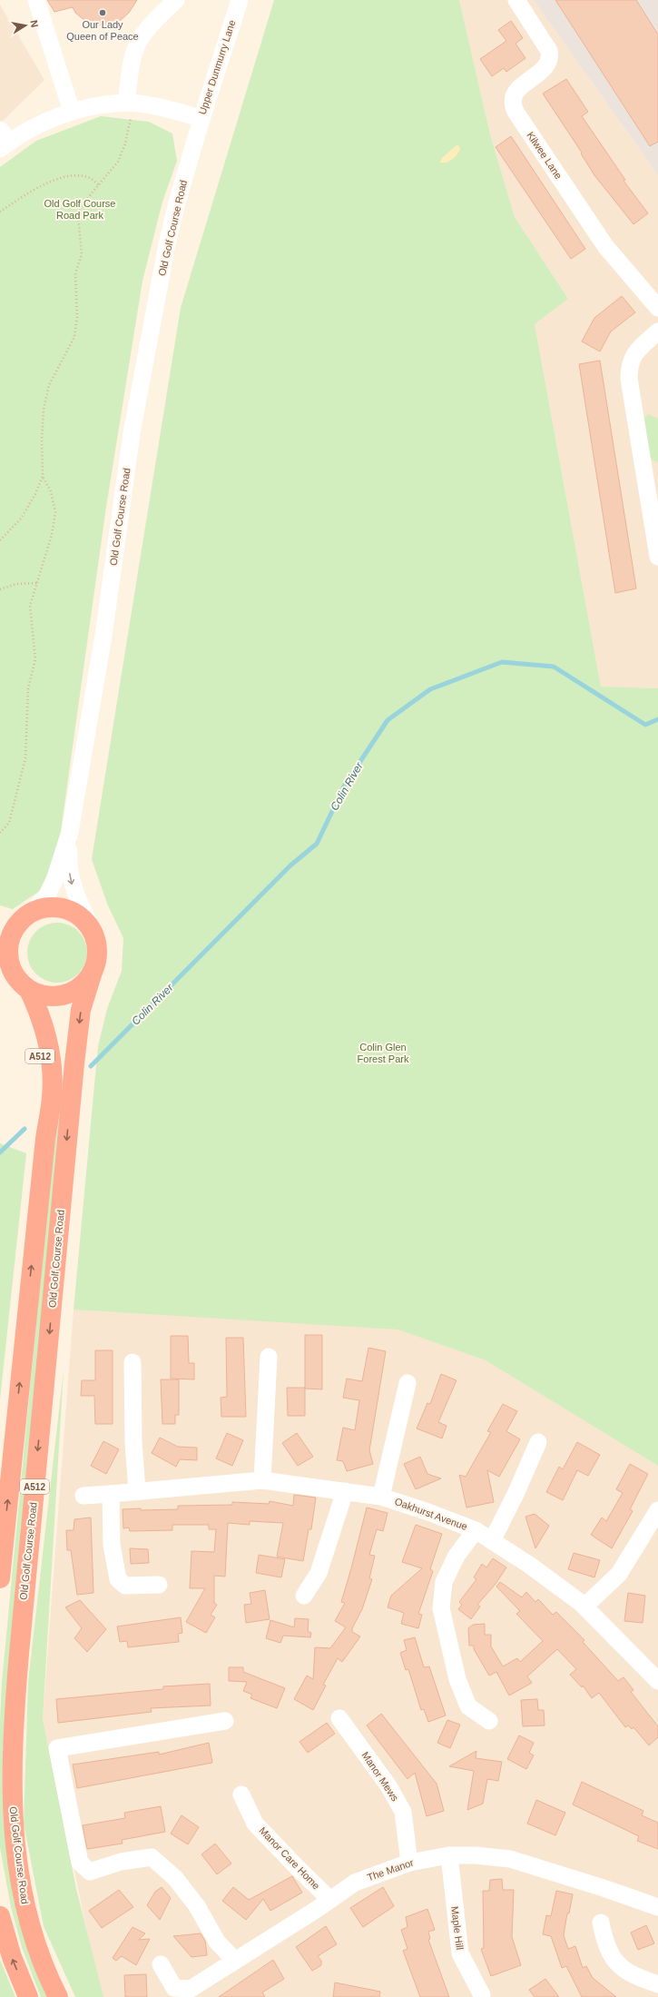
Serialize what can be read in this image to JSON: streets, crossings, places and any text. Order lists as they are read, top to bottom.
{
  "streets": {
    "highway": ["Old Golf Course Road", "A512"],
    "street": [
      "Upper Dunmurry Lane",
      "Kilwee Lane",
      "Oakhurst Avenue",
      "Manor Mews",
      "Manor Care Home",
      "The Manor",
      "Maple Hill"
    ]
  },
  "crossings": [
    ["Upper Dunmurry Lane", "Old Golf Course Road"],
    ["Old Golf Course Road", "A512"],
    ["Manor Mews", "The Manor"],
    ["Manor Care Home", "The Manor"],
    ["The Manor", "Maple Hill"]
  ],
  "one_way": ["Old Golf Course Road"],
  "water": ["Colin River"],
  "parks": ["Old Golf Course Road Park", "Colin Glen Forest Park"],
  "places": ["Our Lady Queen of Peace"],
  "north": "right"
}
